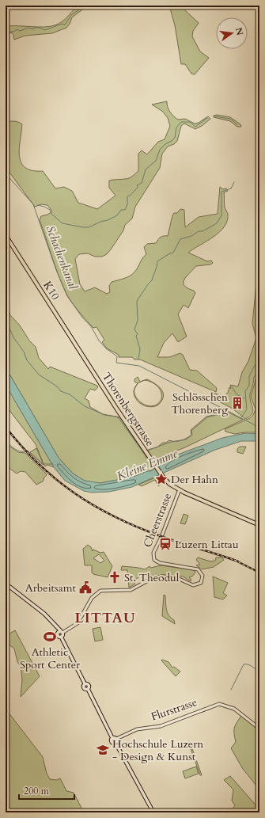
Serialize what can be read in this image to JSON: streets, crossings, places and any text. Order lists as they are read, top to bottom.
{
  "streets": {
    "main road": ["K10", "Thorenbergstrasse"],
    "street": ["Cheerstrasse", "Flurstrasse"]
  },
  "crossings": [
    ["K10", "Thorenbergstrasse"],
    ["Thorenbergstrasse", "Cheerstrasse"]
  ],
  "districts": ["LITTAU"],
  "water": ["Schachenkanal", "Kleine Emme"],
  "places": {
    "building": ["Schlösschen Thorenberg"],
    "place": ["Der Hahn"],
    "station": ["Luzern Littau"],
    "church": ["St. Theodul"],
    "public building": ["Arbeitsamt"],
    "sports": ["Athletic Sport Center"],
    "school or university": ["Hochschule Luzern - Design & Kunst"]
  },
  "scale_bar": "200 m",
  "north": "right"
}
